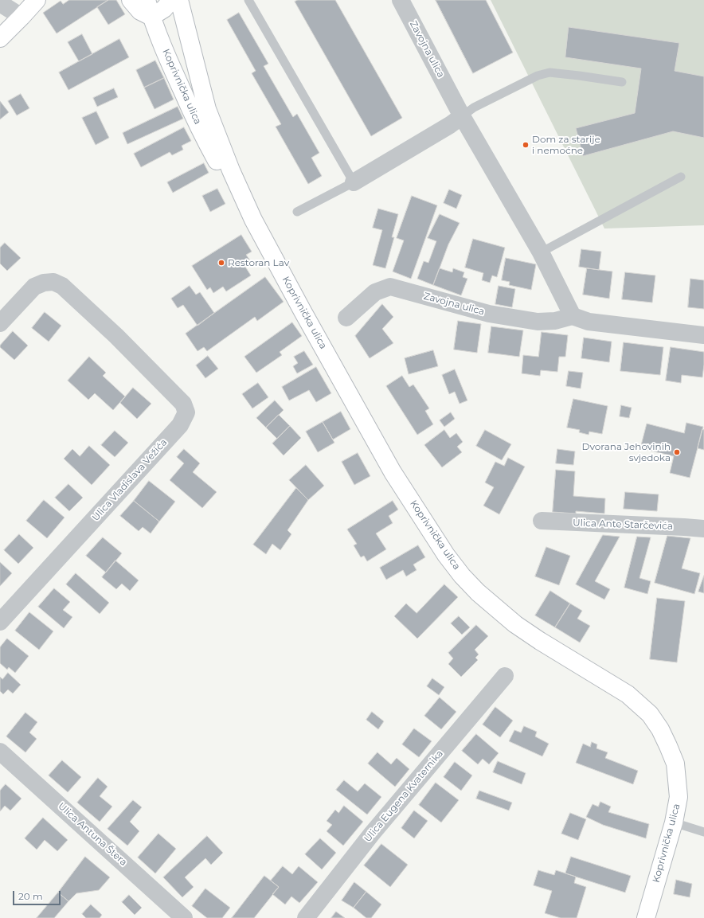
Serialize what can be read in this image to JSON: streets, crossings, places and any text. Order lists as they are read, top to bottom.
{
  "streets": {
    "main road": ["Koprivnička ulica"],
    "street": [
      "Zavojna ulica",
      "Ulica Vladislava Vežića",
      "Ulica Ante Starčevića",
      "Ulica Eugena Kvaternika",
      "Ulica Antuna Štera"
    ]
  },
  "places": ["Dom za starije i nemoćne", "Restoran Lav", "Dvorana Jehovinih svjedoka"],
  "scale_bar": "20 m"
}
